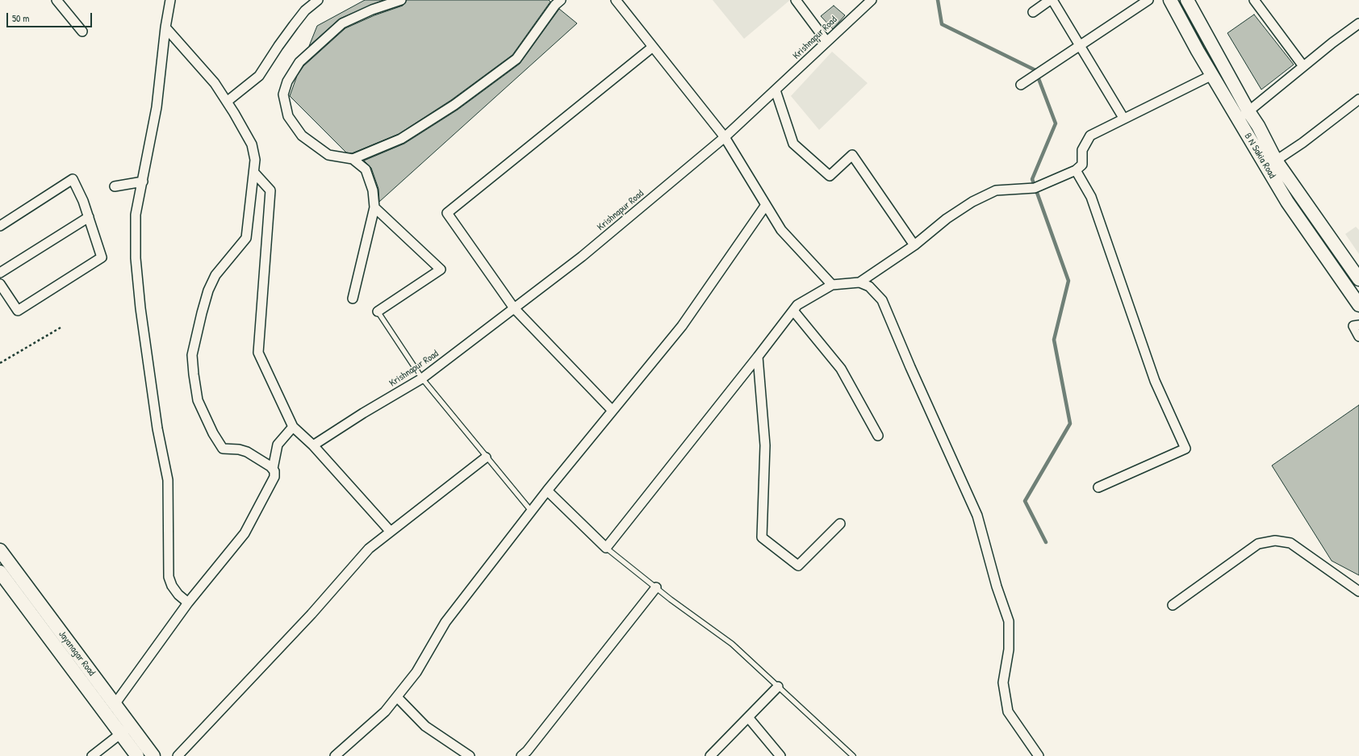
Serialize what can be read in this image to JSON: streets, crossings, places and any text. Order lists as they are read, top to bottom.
{
  "streets": {
    "main road": ["B N Sakia Road", "Jayanagar Road"],
    "street": ["Krishnapur Road"]
  },
  "scale_bar": "50 m"
}
